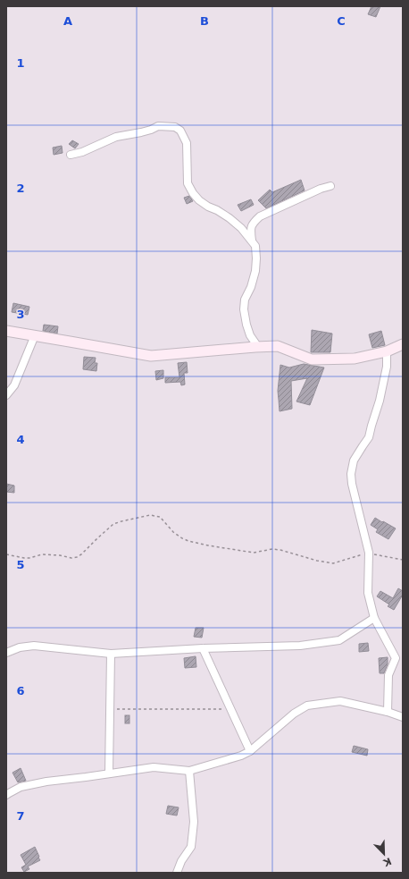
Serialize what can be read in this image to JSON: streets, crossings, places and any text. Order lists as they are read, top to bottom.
{
  "north": "bottom right",
  "grid": {
    "columns": ["A", "B", "C"],
    "rows": [
      "1",
      "2",
      "3",
      "4",
      "5",
      "6",
      "7"
    ]
  }
}
